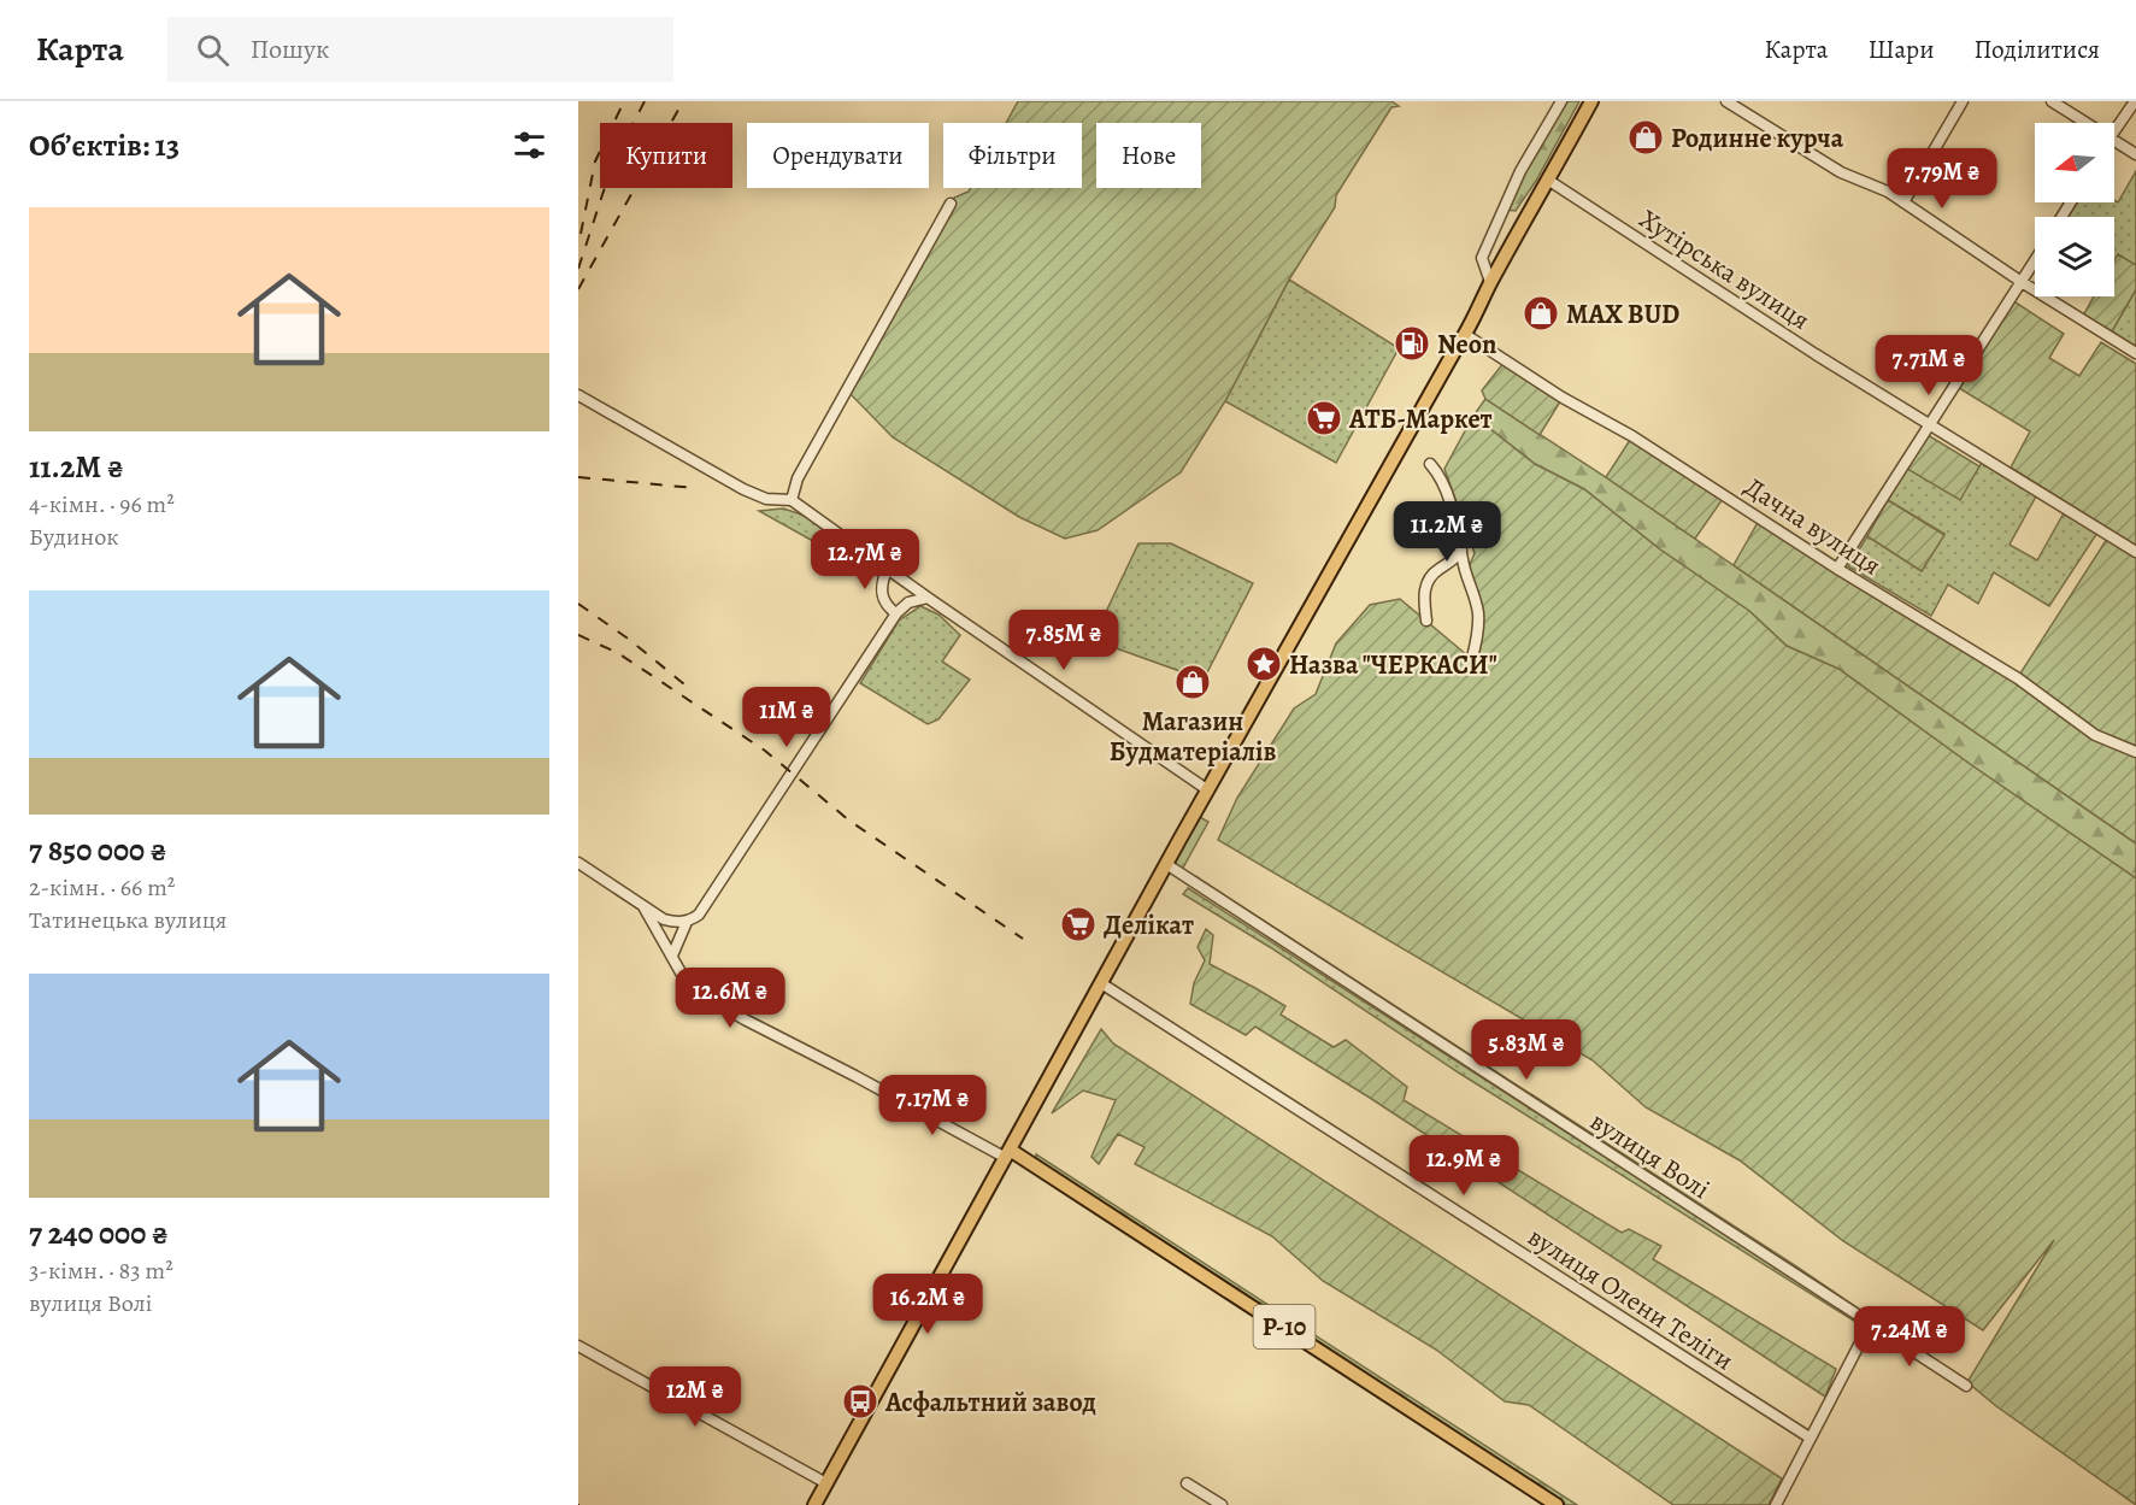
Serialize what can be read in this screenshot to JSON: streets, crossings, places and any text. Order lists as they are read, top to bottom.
{
  "streets": {
    "main road": ["Р-10"],
    "street": [
      "Хутірська вулиця",
      "Дачна вулиця",
      "вулиця Волі",
      "вулиця Олени Теліги"
    ]
  },
  "places": {
    "shop": ["Родинне курча", "MAX BUD", "Магазин Будматеріалів"],
    "fuel station": ["Neon"],
    "supermarket": ["АТБ-Маркет", "Делікат"],
    "place": ["Назва \"ЧЕРКАСИ\""],
    "bus stop": ["Асфальтний завод"]
  },
  "north": "left",
  "page": {
    "header": "Карта",
    "search": "Пошук",
    "nav": ["Карта", "Шари", "Поділитися"],
    "heading": "Об’єктів: 13",
    "chip": [
      "Купити",
      "Орендувати",
      "Фільтри",
      "Нове"
    ],
    "price": [
      "7.79M ₴",
      "7.71M ₴",
      "11.2M ₴",
      "12.7M ₴",
      "7.85M ₴",
      "11M ₴",
      "12.6M ₴",
      "5.83M ₴",
      "7.17M ₴",
      "12.9M ₴",
      "16.2M ₴",
      "7.24M ₴",
      "12M ₴"
    ],
    "list": [
      {
        "name": "11.2M ₴",
        "note": "4-кімн. · 96 m² · Будинок"
      },
      {
        "name": "7 850 000 ₴",
        "note": "2-кімн. · 66 m² · Татинецька вулиця"
      },
      {
        "name": "7 240 000 ₴",
        "note": "3-кімн. · 83 m² · вулиця Волі"
      }
    ]
  }
}
